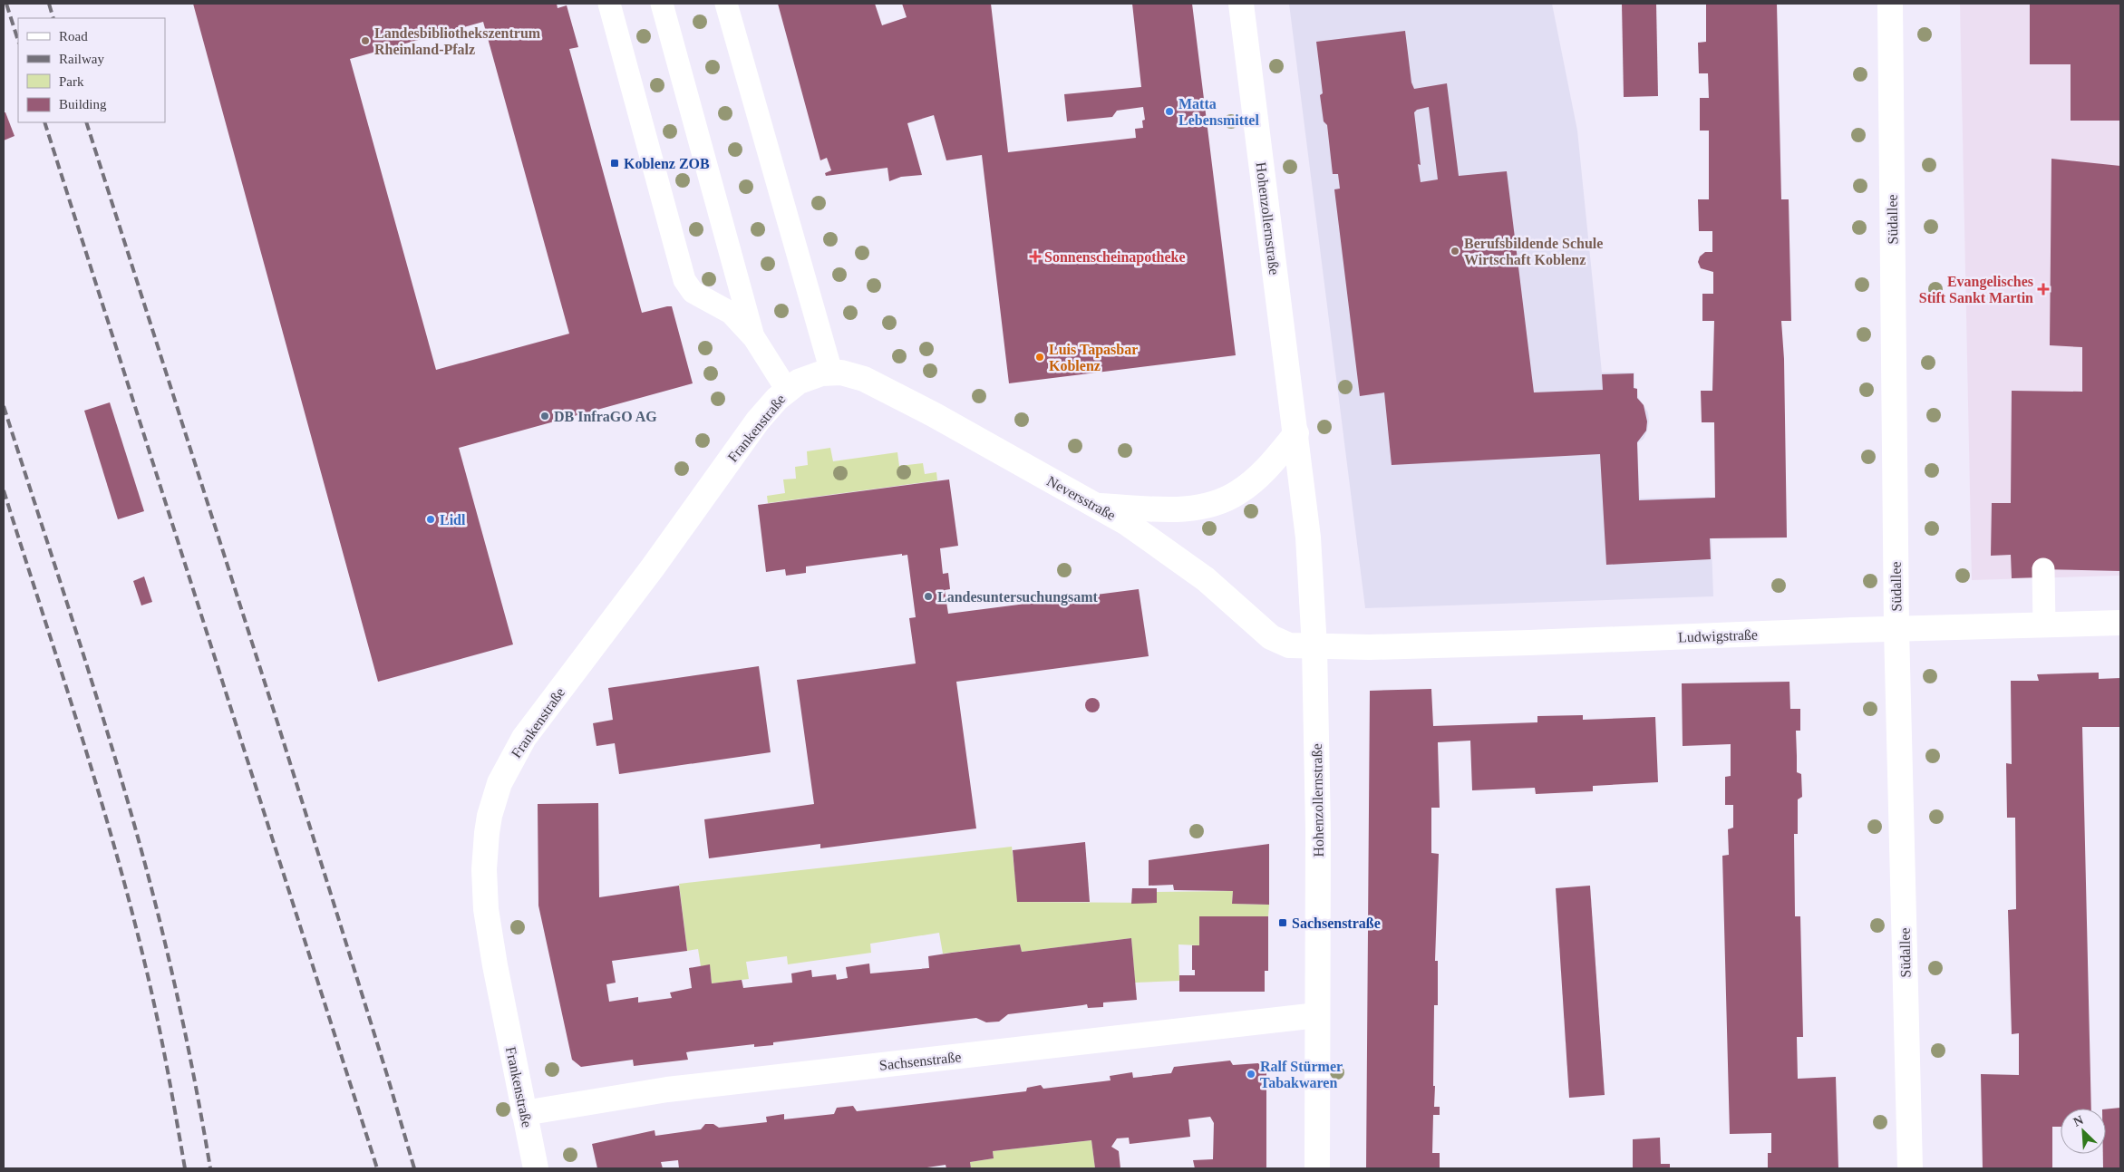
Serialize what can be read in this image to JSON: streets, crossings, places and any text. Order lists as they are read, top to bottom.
{
  "streets": {
    "street": [
      "Hohenzollernstraße",
      "Südallee",
      "Frankenstraße",
      "Neversstraße",
      "Ludwigstraße",
      "Sachsenstraße"
    ]
  },
  "crossings": [
    ["Hohenzollernstraße", "Neversstraße"],
    ["Hohenzollernstraße", "Ludwigstraße"],
    ["Hohenzollernstraße", "Sachsenstraße"],
    ["Südallee", "Ludwigstraße"],
    ["Frankenstraße", "Neversstraße"],
    ["Frankenstraße", "Sachsenstraße"],
    ["Neversstraße", "Ludwigstraße"]
  ],
  "places": {
    "other": [
      "Landesbibliothekszentrum Rheinland-Pfalz",
      "Matta Lebensmittel",
      "Berufsbildende Schule Wirtschaft Koblenz",
      "Luis Tapasbar Koblenz",
      "DB InfraGO AG",
      "Lidl",
      "Landesuntersuchungsamt",
      "Ralf Stürmer Tabakwaren"
    ],
    "transit": ["Koblenz ZOB", "Sachsenstraße"],
    "health": ["Sonnenscheinapotheke", "Evangelisches Stift Sankt Martin"]
  },
  "legend": [
    "Road",
    "Railway",
    "Park",
    "Building"
  ],
  "north": "top left"
}
